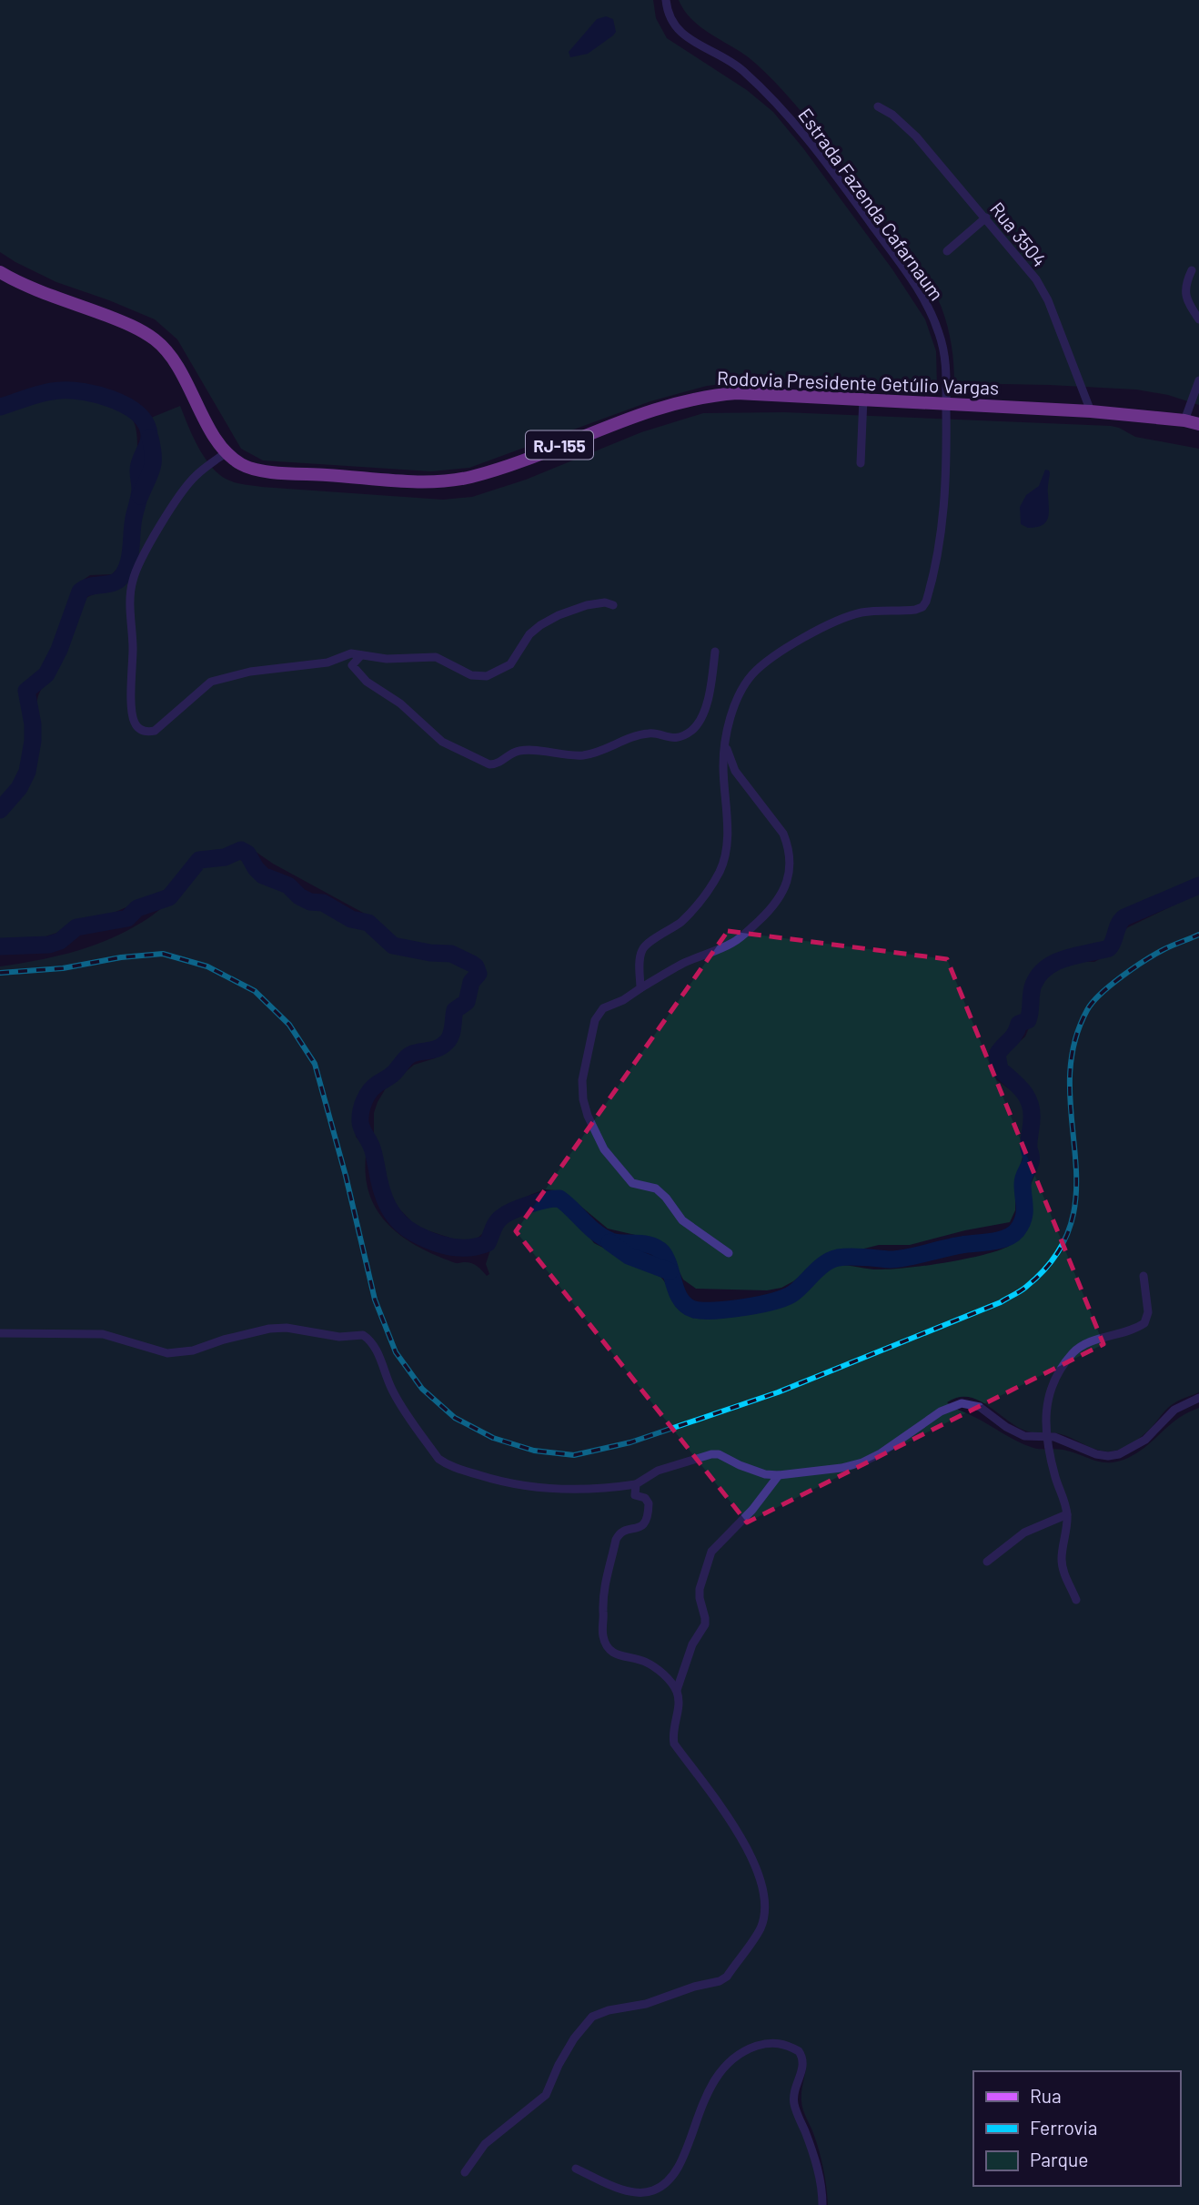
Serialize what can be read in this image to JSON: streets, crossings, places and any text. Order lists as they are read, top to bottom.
{
  "streets": {
    "main road": ["Rodovia Presidente Getúlio Vargas", "RJ-155"],
    "street": ["Estrada Fazenda Cafarnaum", "Rua 3504"]
  },
  "crossings": [
    ["Estrada Fazenda Cafarnaum", "Rodovia Presidente Getúlio Vargas"],
    ["Rua 3504", "Rodovia Presidente Getúlio Vargas"]
  ],
  "legend": ["Rua", "Ferrovia", "Parque"]
}
